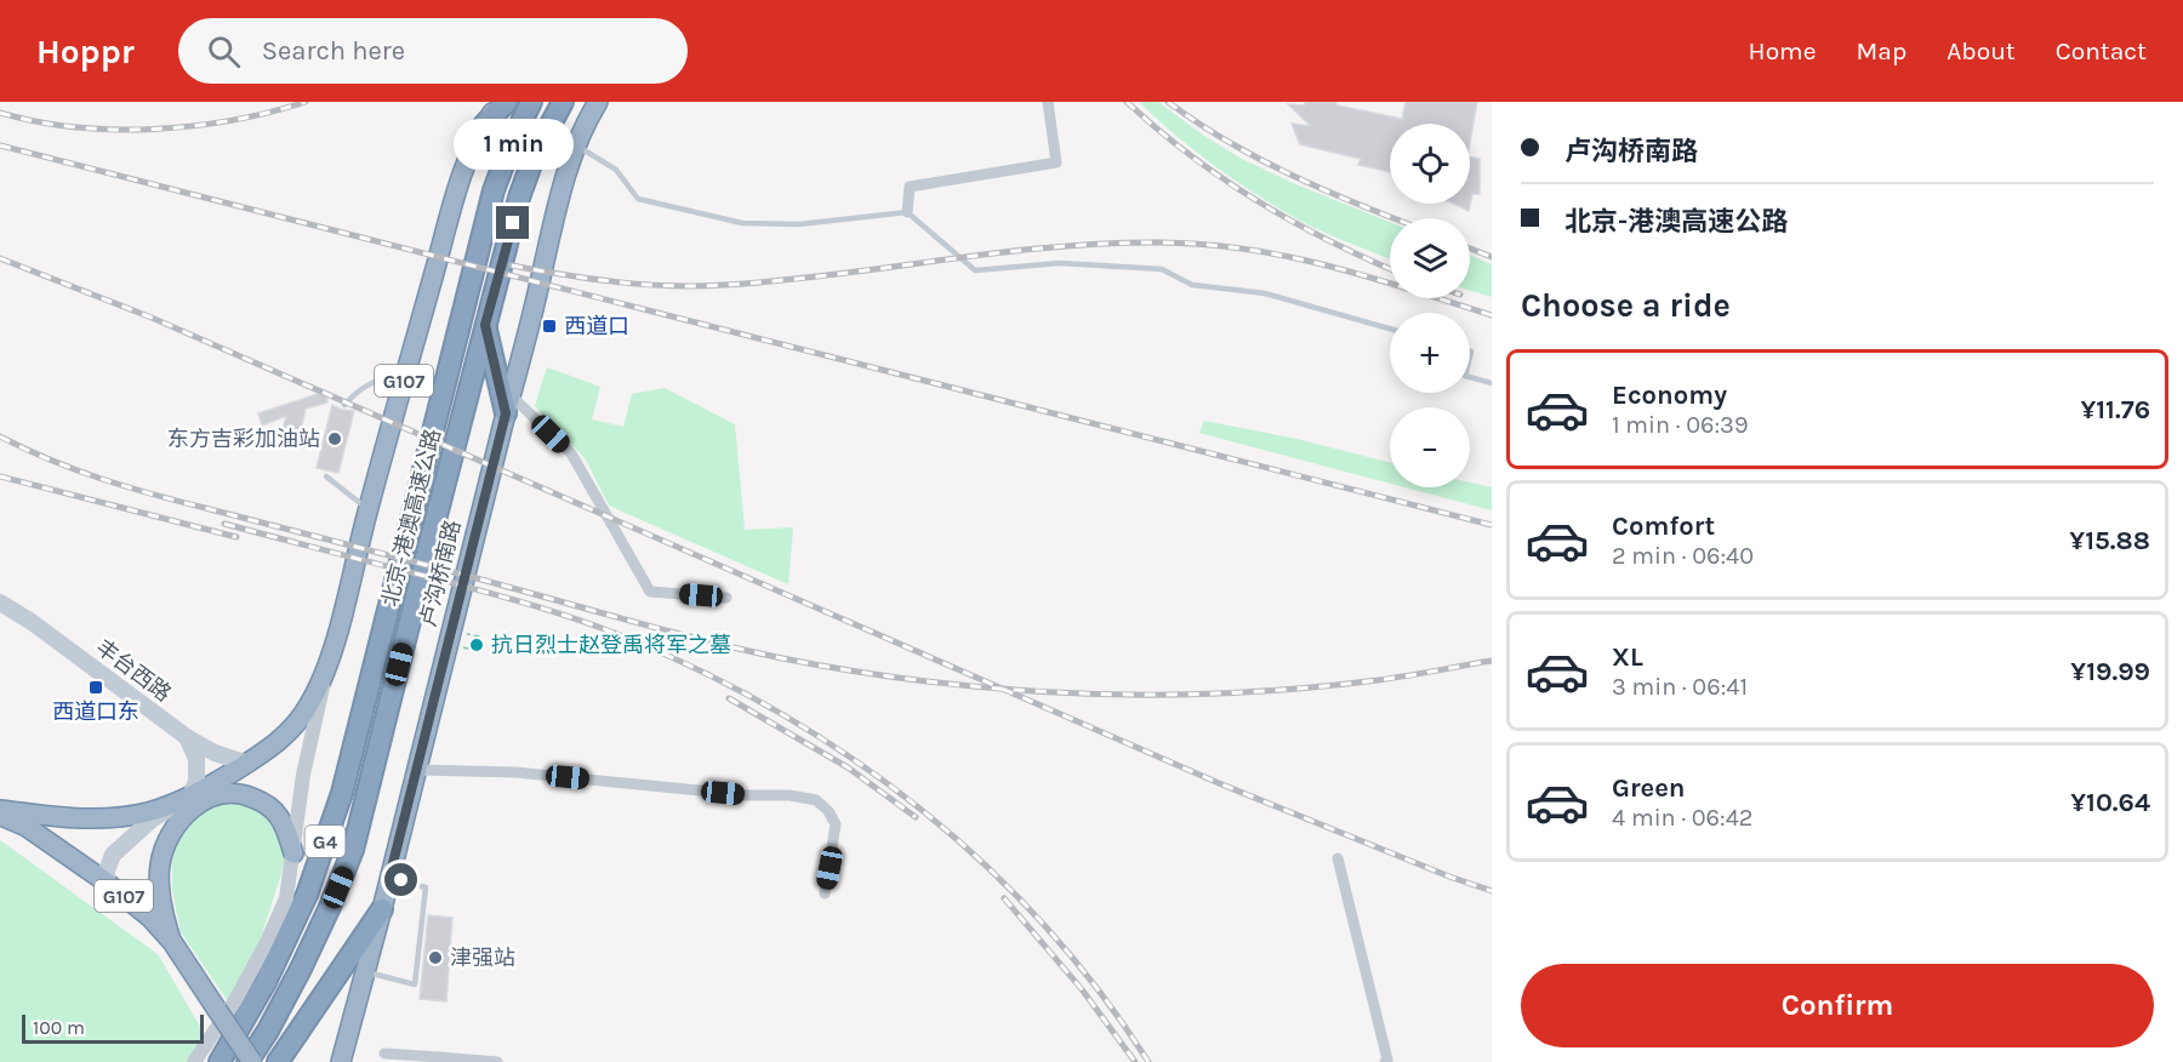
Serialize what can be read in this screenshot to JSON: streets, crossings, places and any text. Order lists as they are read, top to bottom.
{
  "streets": {
    "highway": [
      "G107",
      "北京-港澳高速公路",
      "卢沟桥南路",
      "G4"
    ],
    "main road": ["丰台西路"]
  },
  "crossings": [
    ["G107", "北京-港澳高速公路"],
    ["G107", "丰台西路"]
  ],
  "places": {
    "transit": ["西道口", "西道口东"],
    "other": ["东方吉彩加油站", "抗日烈士赵登禹将军之墓", "津强站"]
  },
  "scale_bar": "100 m",
  "page": {
    "header": "Hoppr",
    "search": "Search here",
    "nav": [
      "Home",
      "Map",
      "About",
      "Contact"
    ],
    "banner": ["卢沟桥南路", "北京-港澳高速公路"],
    "bubble": "1 min",
    "map_buttons": ["+", "−"],
    "heading": "Choose a ride",
    "list": [
      {
        "name": "Economy",
        "note": "1 min · 06:39",
        "value": "¥11.76"
      },
      {
        "name": "Comfort",
        "note": "2 min · 06:40",
        "value": "¥15.88"
      },
      {
        "name": "XL",
        "note": "3 min · 06:41",
        "value": "¥19.99"
      },
      {
        "name": "Green",
        "note": "4 min · 06:42",
        "value": "¥10.64"
      }
    ],
    "buttons": "Confirm",
    "scale": "100 m"
  }
}
